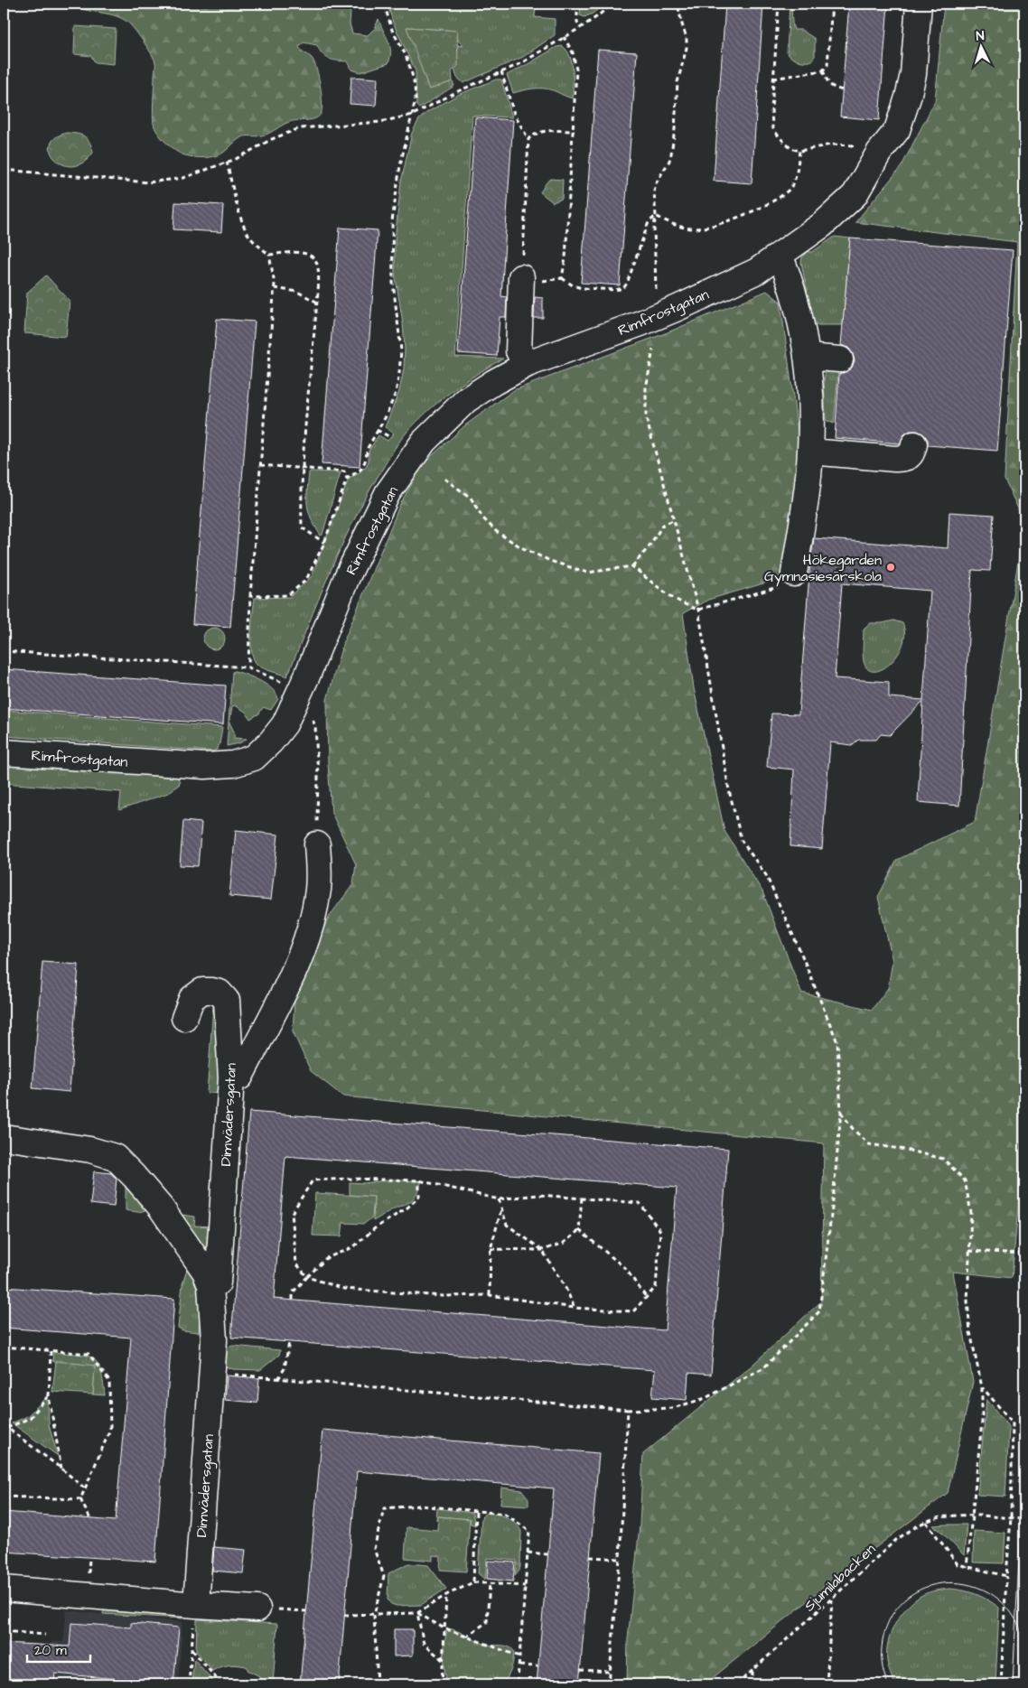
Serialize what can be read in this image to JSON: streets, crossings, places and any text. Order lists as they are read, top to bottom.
{
  "streets": {
    "street": ["Rimfrostgatan", "Dimvädersgatan"],
    "path": ["Sjumilabacken"]
  },
  "places": ["Hökegården Gymnasiesärskola"],
  "scale_bar": "20 m",
  "north": "top"
}
